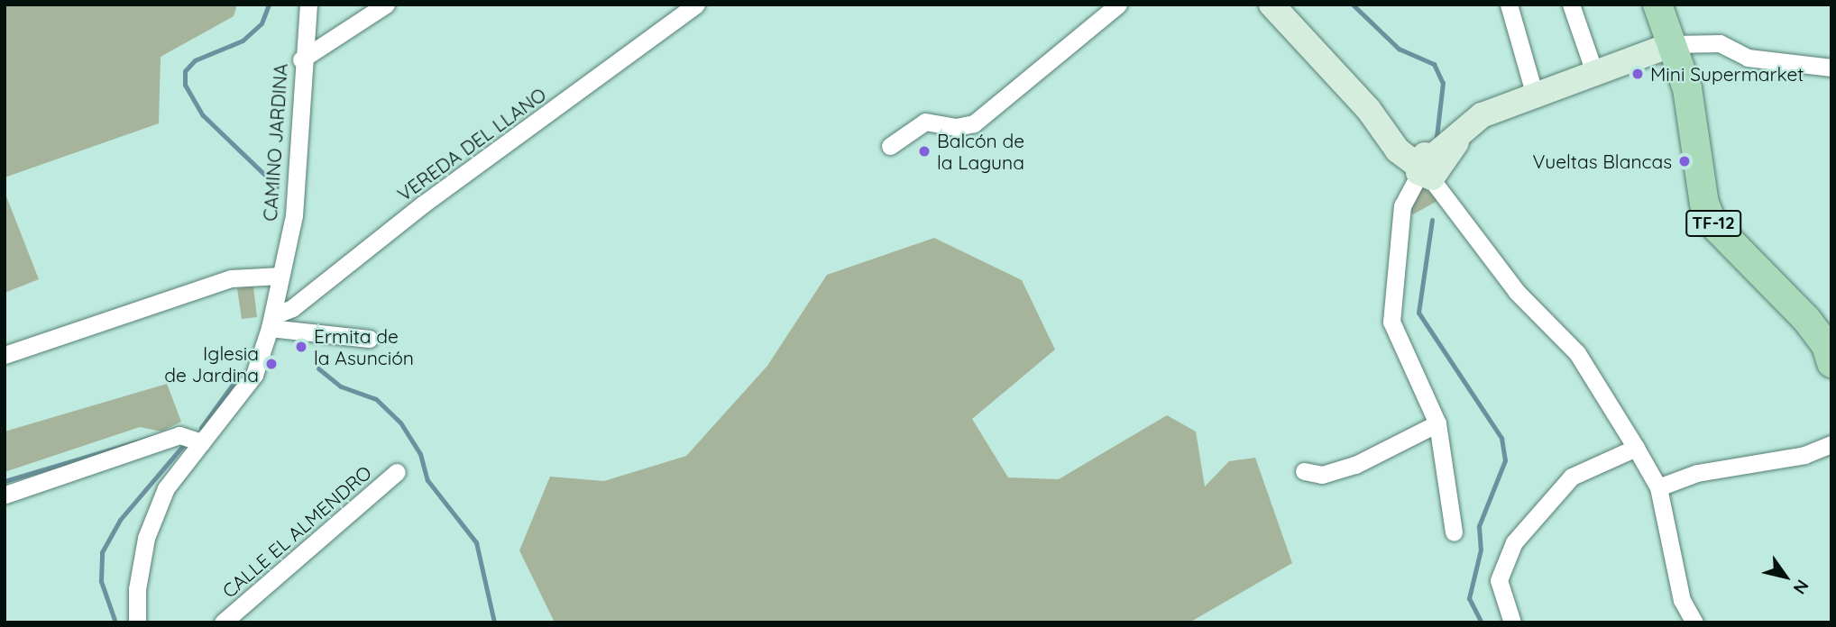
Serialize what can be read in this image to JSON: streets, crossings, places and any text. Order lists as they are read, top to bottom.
{
  "streets": {
    "main road": ["TF-12"],
    "street": ["CAMINO JARDINA", "VEREDA DEL LLANO", "CALLE EL ALMENDRO"]
  },
  "crossings": [
    ["CAMINO JARDINA", "VEREDA DEL LLANO"]
  ],
  "places": [
    "Mini Supermarket",
    "Balcón de la Laguna",
    "Vueltas Blancas",
    "Ermita de la Asunción",
    "Iglesia de Jardina"
  ],
  "north": "bottom right"
}
